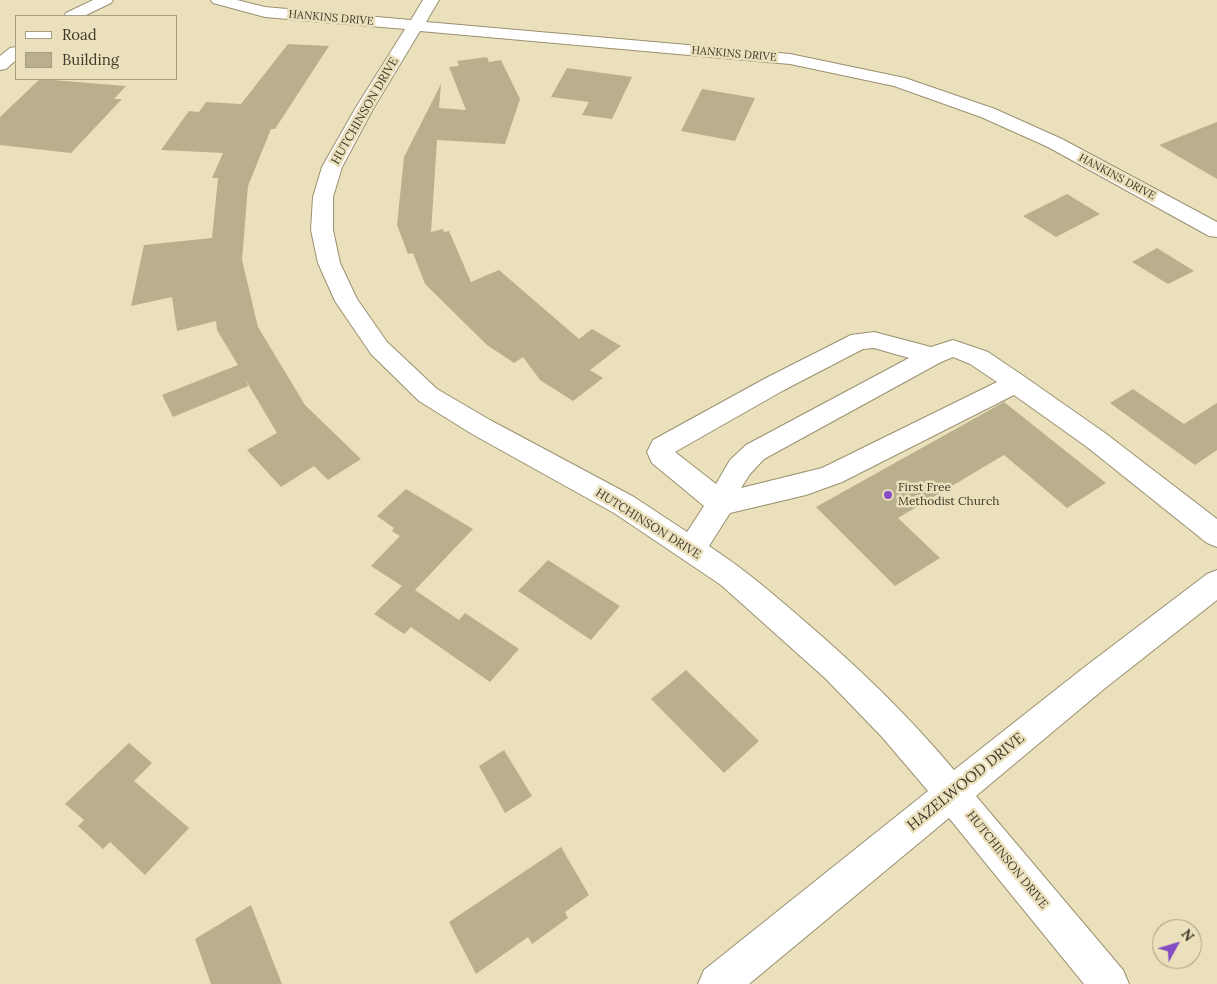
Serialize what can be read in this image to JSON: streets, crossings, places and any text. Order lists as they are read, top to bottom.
{
  "streets": {
    "street": ["HANKINS DRIVE", "HUTCHINSON DRIVE", "HAZELWOOD DRIVE"]
  },
  "crossings": [
    ["HANKINS DRIVE", "HUTCHINSON DRIVE"],
    ["HUTCHINSON DRIVE", "HAZELWOOD DRIVE"]
  ],
  "places": ["First Free Methodist Church"],
  "legend": ["Road", "Building"],
  "north": "top right"
}
